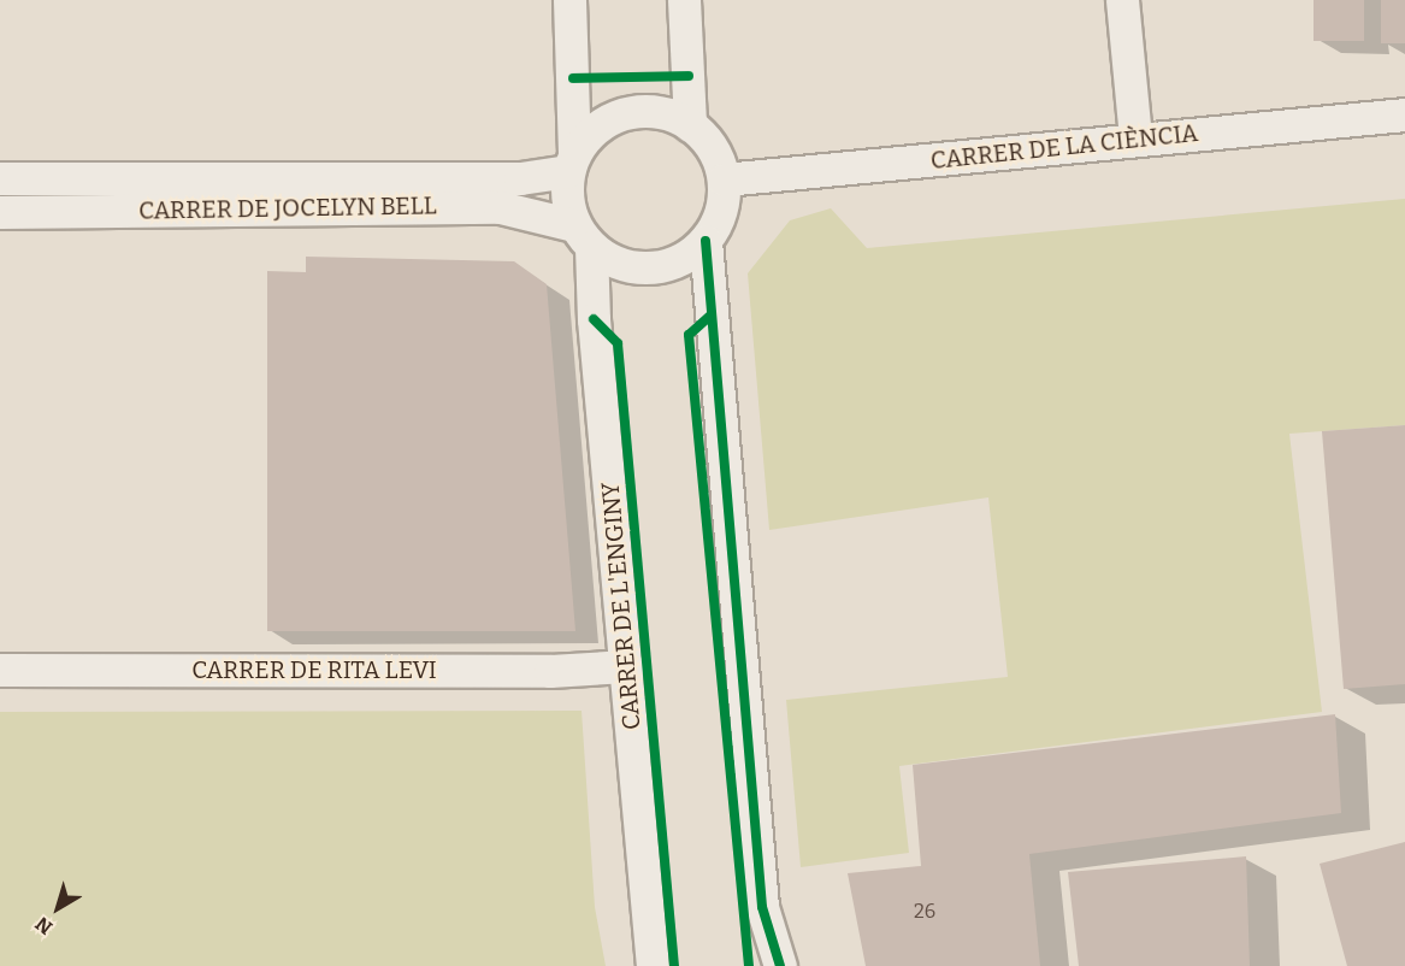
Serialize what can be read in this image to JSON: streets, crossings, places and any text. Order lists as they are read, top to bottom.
{
  "streets": {
    "street": [
      "CARRER DE LA CIÈNCIA",
      "CARRER DE JOCELYN BELL",
      "CARRER DE L'ENGINY",
      "CARRER DE RITA LEVI"
    ]
  },
  "crossings": [
    ["CARRER DE LA CIÈNCIA", "CARRER DE JOCELYN BELL"],
    ["CARRER DE LA CIÈNCIA", "CARRER DE L'ENGINY"],
    ["CARRER DE JOCELYN BELL", "CARRER DE L'ENGINY"],
    ["CARRER DE L'ENGINY", "CARRER DE RITA LEVI"]
  ],
  "house_numbers": ["26"],
  "north": "bottom left"
}
